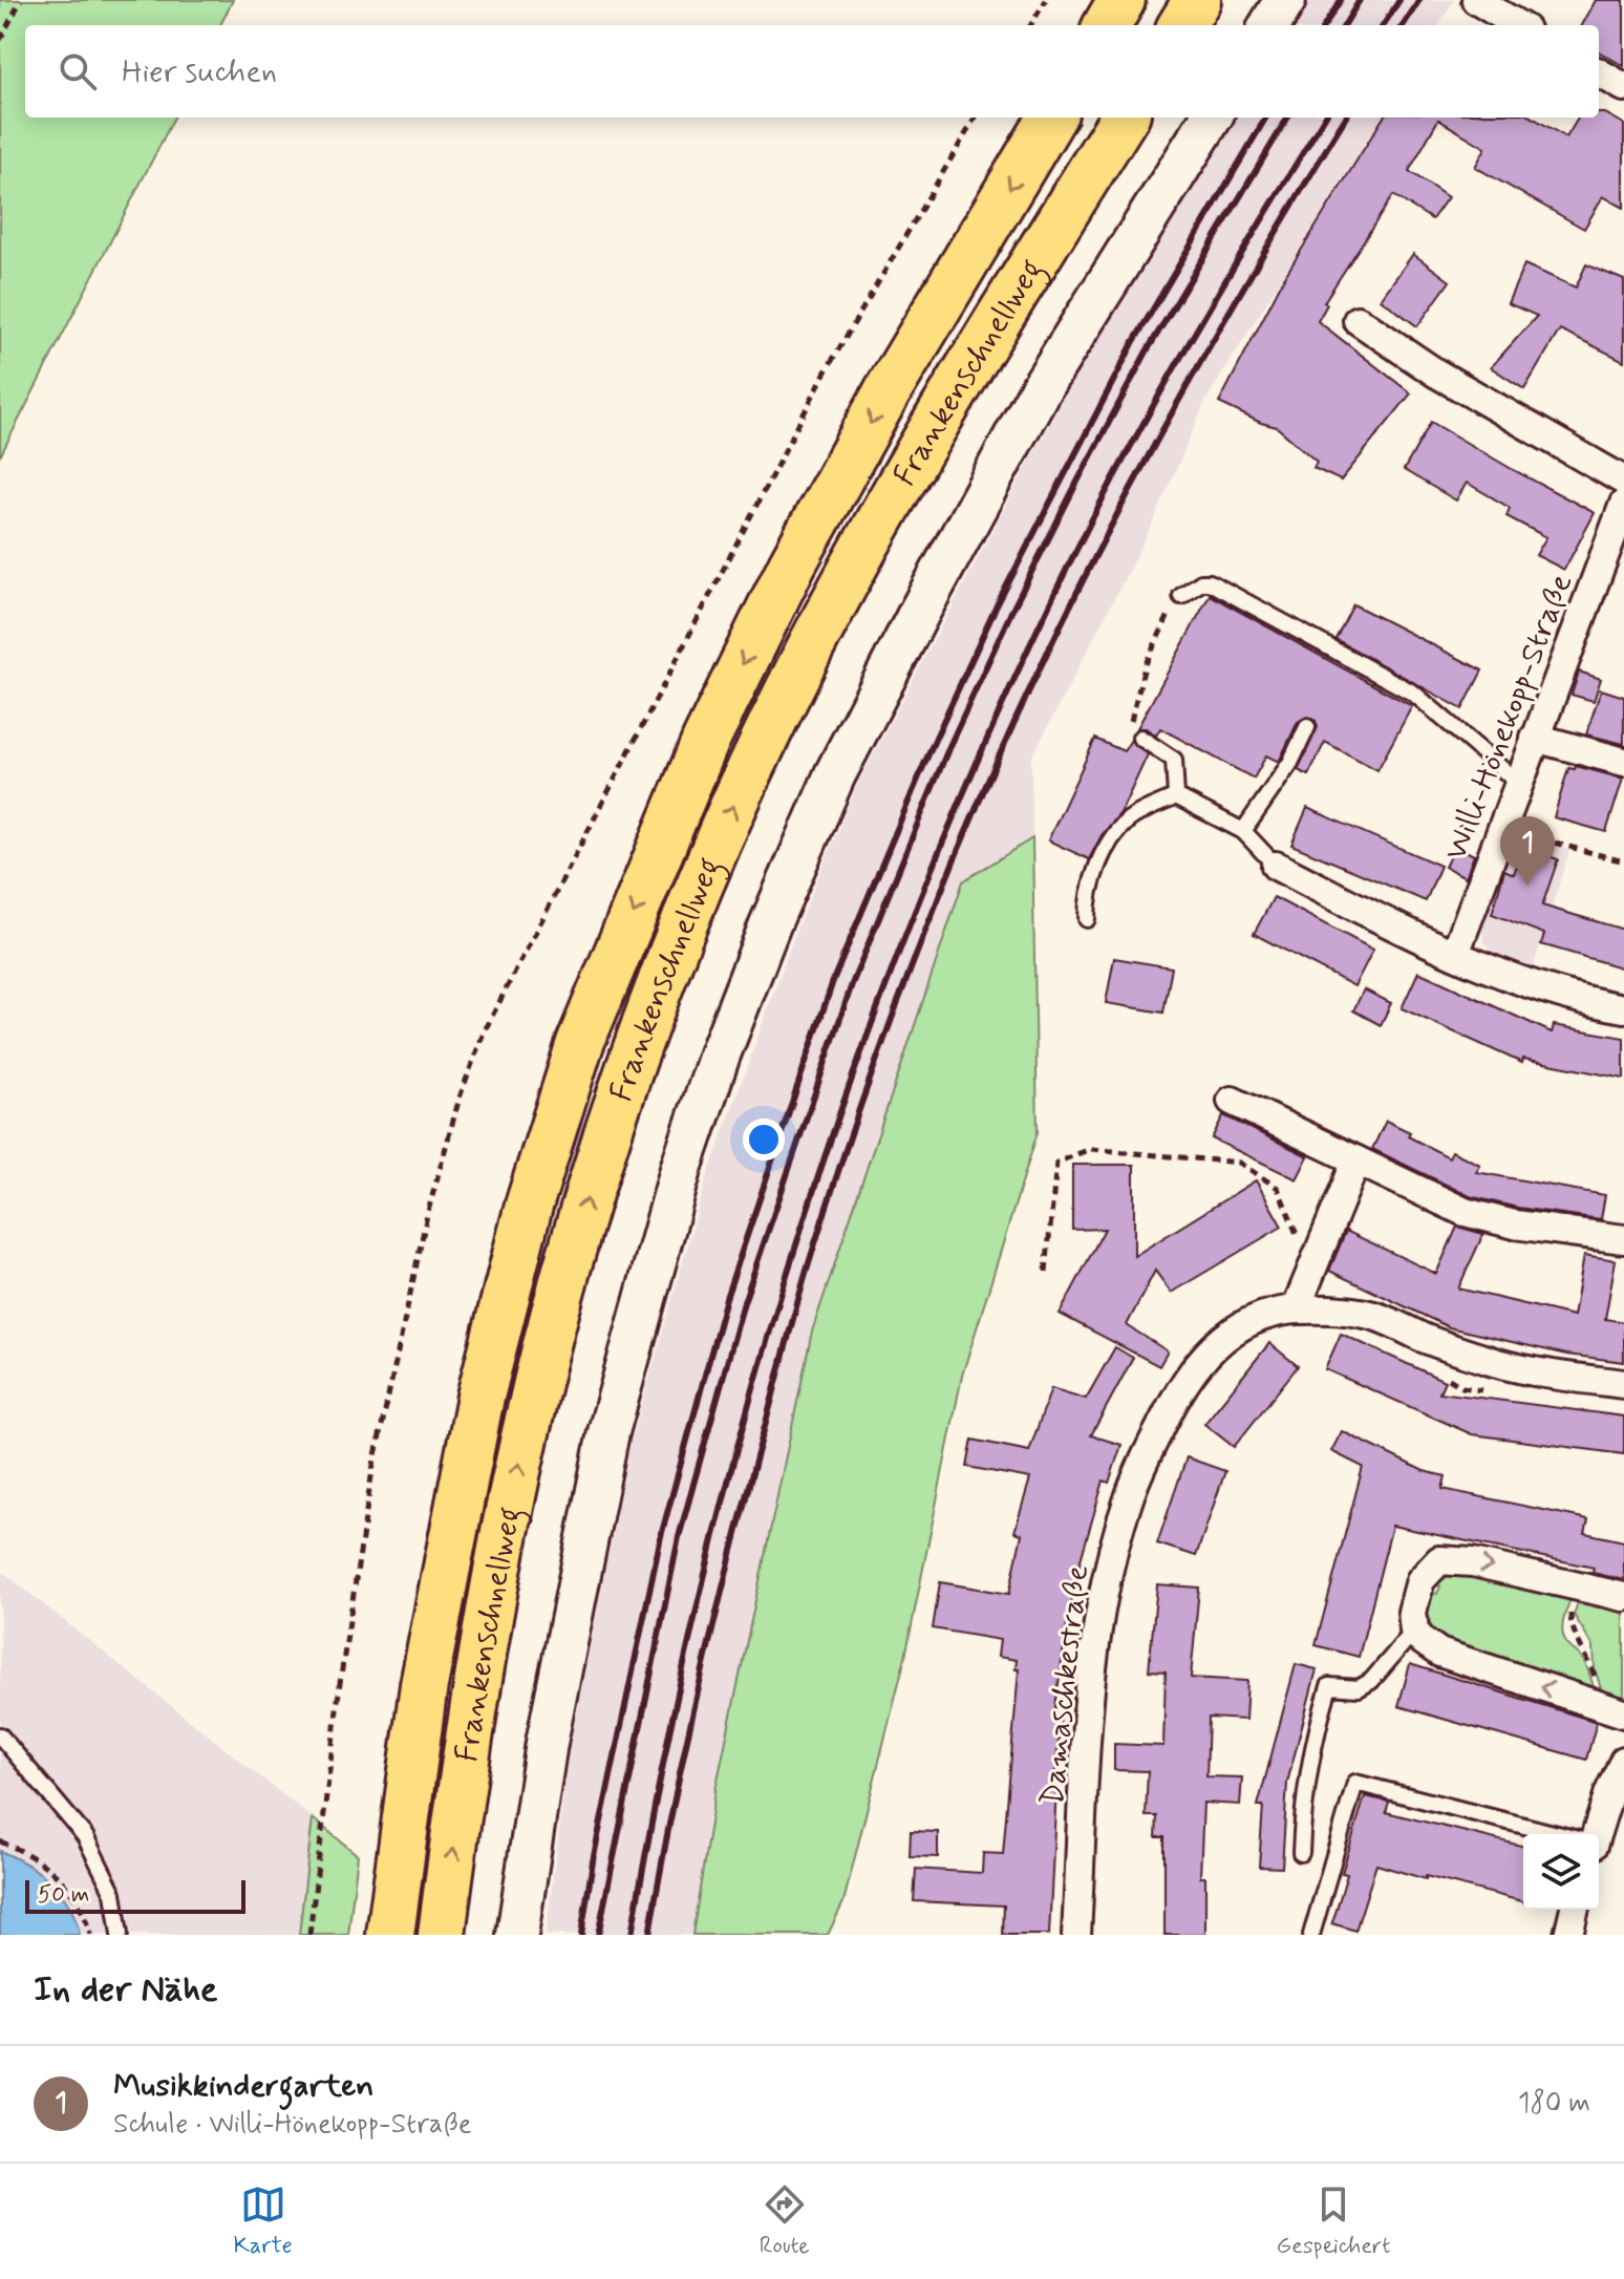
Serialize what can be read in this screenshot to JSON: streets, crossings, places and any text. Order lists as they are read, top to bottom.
{
  "streets": {
    "highway": ["Frankenschnellweg"],
    "street": ["Willi-Hönekopp-Straße", "Damaschkestraße"]
  },
  "scale_bar": "50 m",
  "page": {
    "search": "Hier suchen",
    "pins": "1",
    "scale": "50 m",
    "heading": "In der Nähe",
    "list": [
      {
        "mark": "1",
        "name": "Musikkindergarten",
        "note": "Schule · Willi-Hönekopp-Straße",
        "value": "180 m"
      }
    ],
    "nav": ["Karte", "Route", "Gespeichert"]
  }
}
